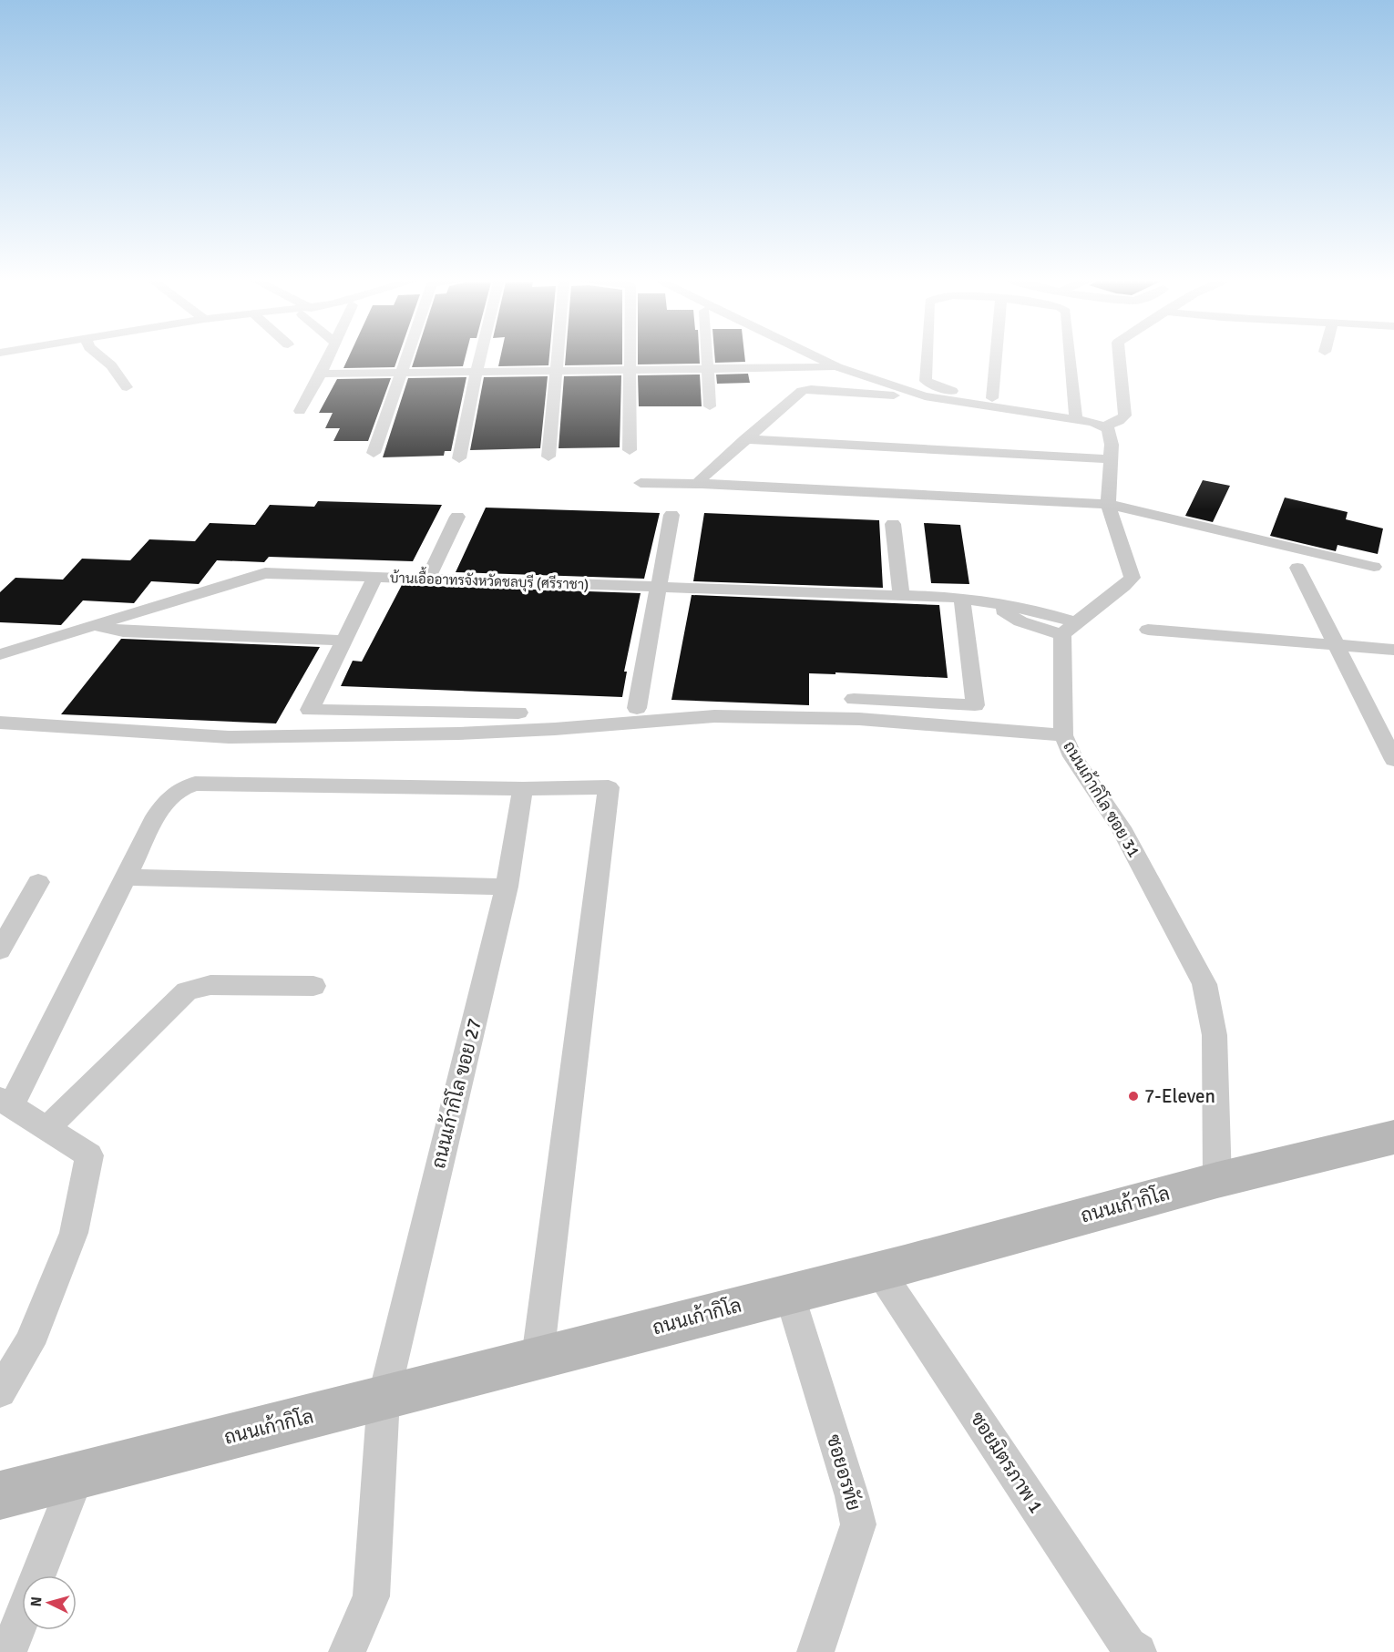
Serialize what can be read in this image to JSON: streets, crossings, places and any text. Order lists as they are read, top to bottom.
{
  "streets": {
    "main road": ["ถนนเก้ากิโล"],
    "street": [
      "บ้านเอื้ออาทรจังหวัดชลบุรี (ศรีราชา)",
      "ถนนเก้ากิโล ซอย 31",
      "ถนนเก้ากิโล ขอย 27",
      "ซอยมิตรภาพ 1",
      "ซอยอรทัย"
    ]
  },
  "crossings": [
    ["บ้านเอื้ออาทรจังหวัดชลบุรี (ศรีราชา)", "ถนนเก้ากิโล ซอย 31"],
    ["ถนนเก้ากิโล ซอย 31", "ถนนเก้ากิโล"],
    ["ถนนเก้ากิโล ขอย 27", "ถนนเก้ากิโล"],
    ["ถนนเก้ากิโล", "ซอยมิตรภาพ 1"],
    ["ถนนเก้ากิโล", "ซอยอรทัย"]
  ],
  "places": ["7-Eleven"],
  "north": "left"
}
